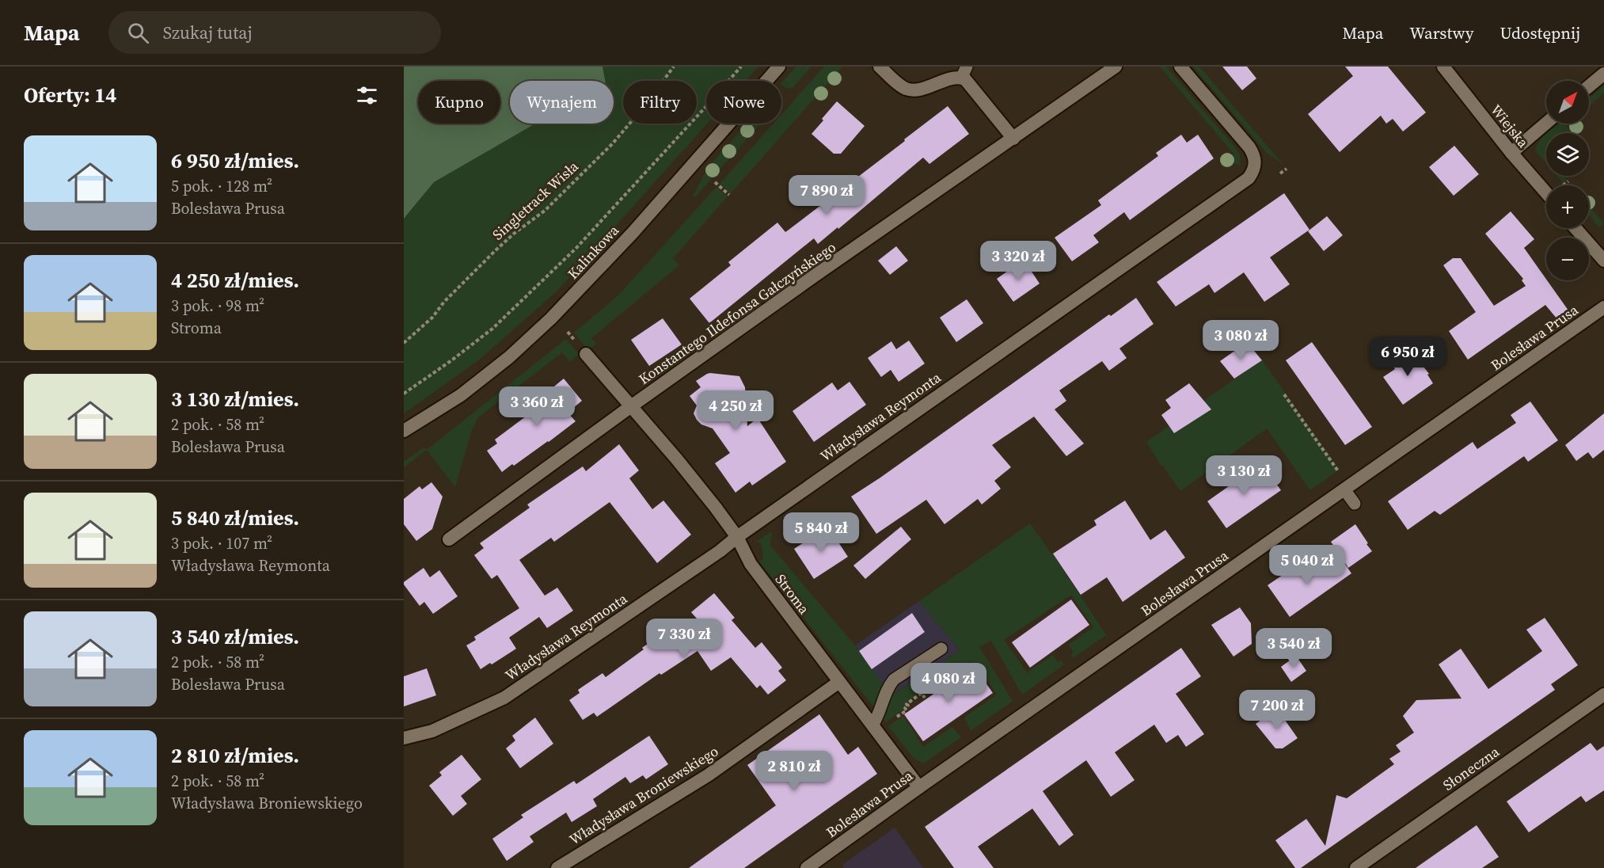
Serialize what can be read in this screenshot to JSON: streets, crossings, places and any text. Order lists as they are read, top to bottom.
{
  "streets": {
    "street": [
      "Wiejska",
      "Kalinkowa",
      "Konstantego Ildefonsa Gałczyńskiego",
      "Bolesława Prusa",
      "Władysława Reymonta",
      "Stroma",
      "Słoneczna",
      "Władysława Broniewskiego"
    ],
    "path": ["Singletrack Wisła"]
  },
  "crossings": [
    ["Konstantego Ildefonsa Gałczyńskiego", "Stroma"],
    ["Bolesława Prusa", "Stroma"],
    ["Władysława Reymonta", "Stroma"],
    ["Stroma", "Władysława Broniewskiego"]
  ],
  "north": "top right",
  "page": {
    "header": "Mapa",
    "search": "Szukaj tutaj",
    "nav": ["Mapa", "Warstwy", "Udostępnij"],
    "heading": "Oferty: 14",
    "map_buttons": ["+", "−"],
    "chip": [
      "Kupno",
      "Wynajem",
      "Filtry",
      "Nowe"
    ],
    "list": [
      {
        "name": "6 950 zł/mies.",
        "note": "5 pok. · 128 m² · Bolesława Prusa"
      },
      {
        "name": "4 250 zł/mies.",
        "note": "3 pok. · 98 m² · Stroma"
      },
      {
        "name": "3 130 zł/mies.",
        "note": "2 pok. · 58 m² · Bolesława Prusa"
      },
      {
        "name": "5 840 zł/mies.",
        "note": "3 pok. · 107 m² · Władysława Reymonta"
      },
      {
        "name": "3 540 zł/mies.",
        "note": "2 pok. · 58 m² · Bolesława Prusa"
      },
      {
        "name": "2 810 zł/mies.",
        "note": "2 pok. · 58 m² · Władysława Broniewskiego"
      }
    ],
    "price": [
      "7 890 zł",
      "3 320 zł",
      "3 080 zł",
      "6 950 zł",
      "3 360 zł",
      "4 250 zł",
      "3 130 zł",
      "5 840 zł",
      "5 040 zł",
      "7 330 zł",
      "3 540 zł",
      "4 080 zł",
      "7 200 zł",
      "2 810 zł"
    ]
  }
}
